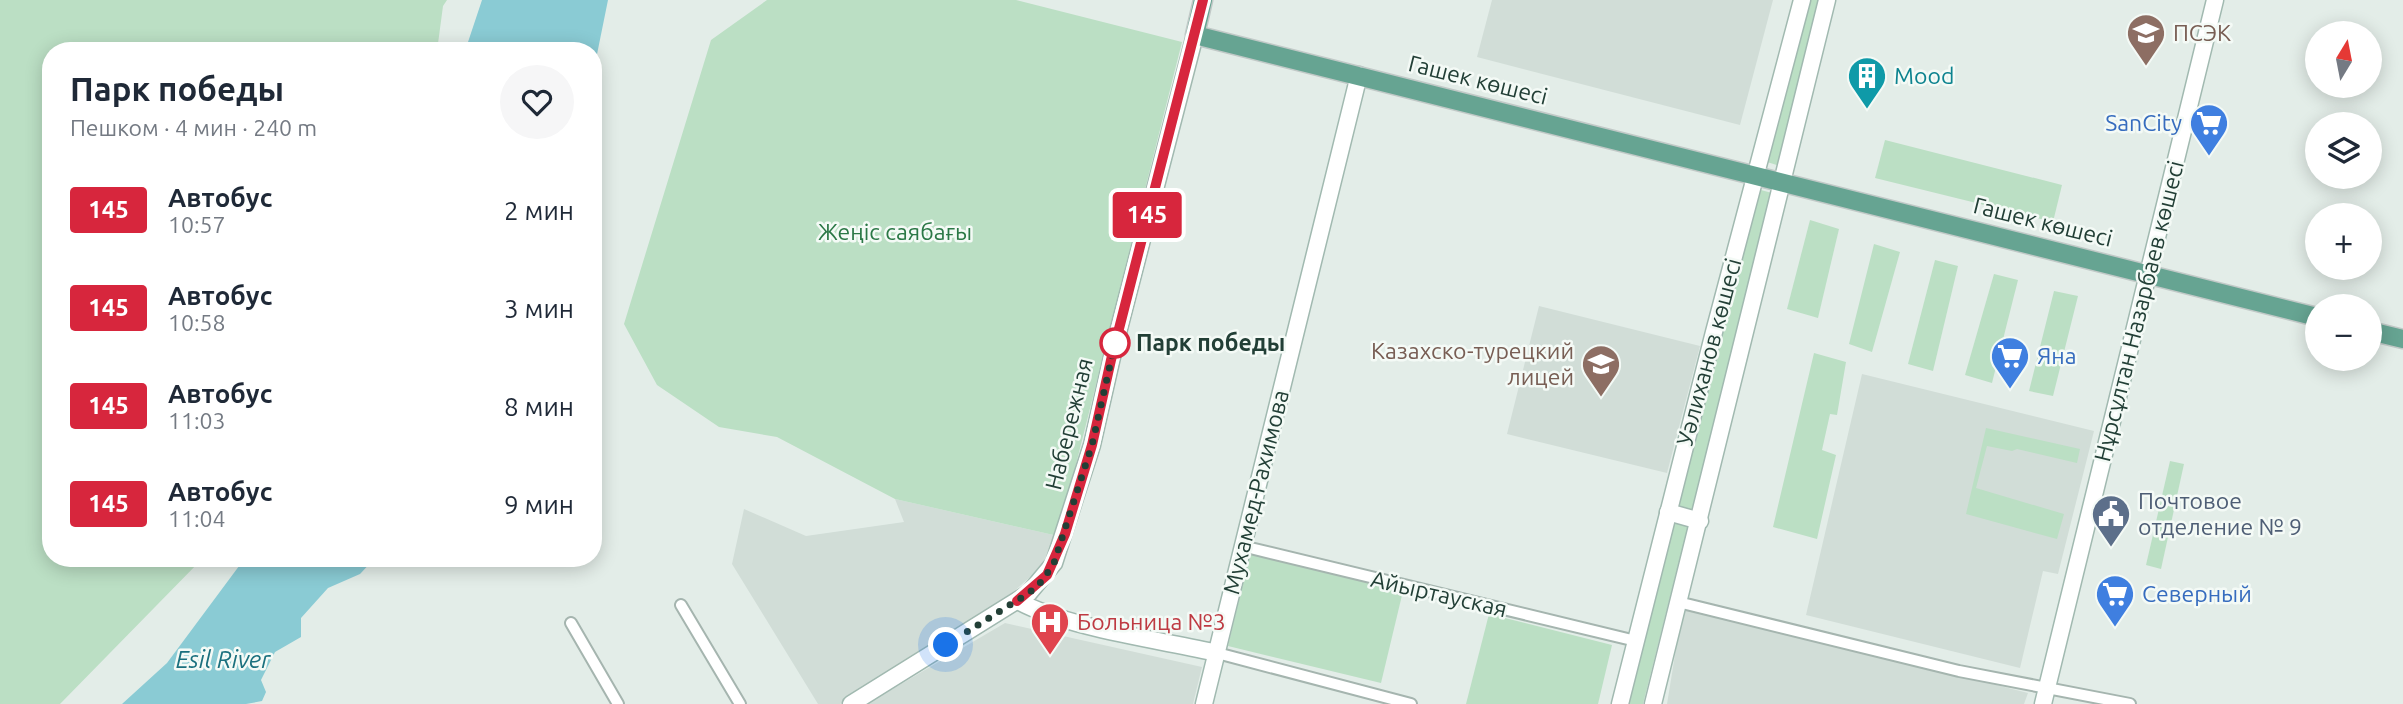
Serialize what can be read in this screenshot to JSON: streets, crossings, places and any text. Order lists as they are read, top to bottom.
{
  "streets": {
    "main road": [
      "Гашек көшесі",
      "Нұрсұлтан Назарбаев көшесі",
      "Уәлиханов көшесі",
      "Набережная",
      "Мухамед-Рахимова"
    ],
    "street": ["Айыртауская"]
  },
  "crossings": [
    ["Гашек көшесі", "Нұрсұлтан Назарбаев көшесі"],
    ["Гашек көшесі", "Уәлиханов көшесі"],
    ["Гашек көшесі", "Набережная"],
    ["Гашек көшесі", "Мухамед-Рахимова"],
    ["Уәлиханов көшесі", "Айыртауская"],
    ["Мухамед-Рахимова", "Айыртауская"]
  ],
  "water": ["Esil River"],
  "parks": ["Жеңіс саябағы"],
  "places": {
    "school or university": ["ПСЭК", "Казахско-турецкий лицей"],
    "building": ["Mood"],
    "supermarket": ["SanCity", "Яна", "Северный"],
    "other": ["Парк победы"],
    "public building": ["Почтовое отделение № 9"],
    "hospital": ["Больница №3"]
  },
  "lines": ["bus line 145"],
  "north": "top",
  "page": {
    "on_map": "145",
    "map_buttons": ["+", "−"],
    "heading": ["Парк победы", "Пешком · 4 мин · 240 m"],
    "list": [
      {
        "mark": "145",
        "name": "Автобус",
        "note": "10:57",
        "value": "2 мин"
      },
      {
        "mark": "145",
        "name": "Автобус",
        "note": "10:58",
        "value": "3 мин"
      },
      {
        "mark": "145",
        "name": "Автобус",
        "note": "11:03",
        "value": "8 мин"
      },
      {
        "mark": "145",
        "name": "Автобус",
        "note": "11:04",
        "value": "9 мин"
      }
    ]
  }
}
